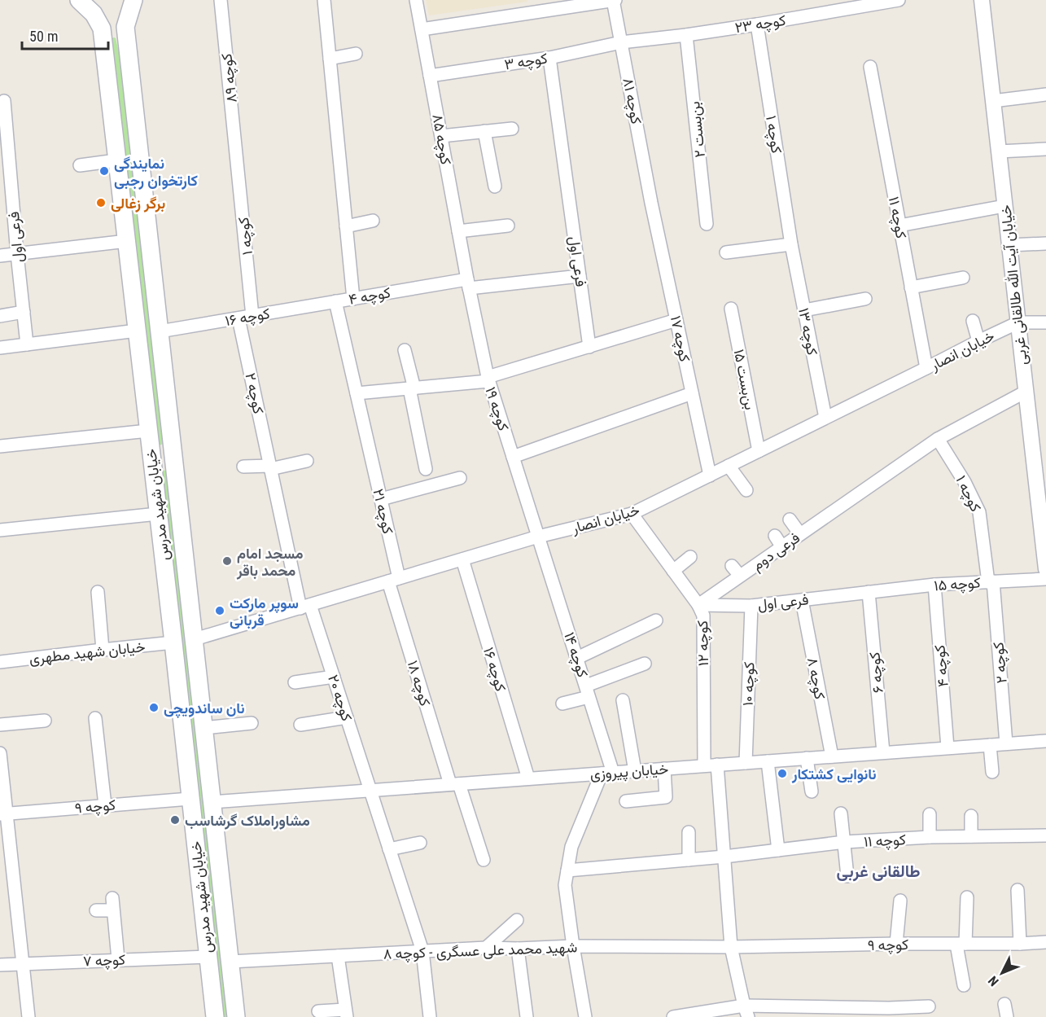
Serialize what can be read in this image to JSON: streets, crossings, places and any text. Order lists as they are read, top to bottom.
{
  "streets": {
    "main road": ["خیابان شهید مدرس"],
    "street": [
      "کوچه ۲۳",
      "کوچه ۳",
      "کوچه ۸۹",
      "کوچه ۸۱",
      "بن‌بست ۲",
      "کوچه ۱",
      "کوچه ۸۵",
      "کوچه ۱۱",
      "فرعی اول",
      "خیابان آیت الله طالقانی غربی",
      "کوچه ۴",
      "کوچه ۱۶",
      "کوچه ۱۳",
      "کوچه ۱۷",
      "خیابان انصار",
      "بن‌بست ۱۵",
      "کوچه ۲",
      "کوچه ۱۹",
      "کوچه ۲۱",
      "فرعی دوم",
      "کوچه ۱۵",
      "کوچه ۱۲",
      "خیابان شهید مطهری",
      "کوچه ۱۴",
      "کوچه ۶",
      "کوچه ۸",
      "کوچه ۱۸",
      "کوچه ۱۰",
      "کوچه ۲۰",
      "خیابان پیروزی",
      "کوچه ۹",
      "شهید محمد علی عسگری - کوچه ۸",
      "کوچه ۷"
    ]
  },
  "crossings": [
    ["کوچه ۲۳", "کوچه ۳"],
    ["کوچه ۲۳", "کوچه ۸۱"],
    ["کوچه ۲۳", "بن‌بست ۲"],
    ["کوچه ۲۳", "کوچه ۱"],
    ["کوچه ۳", "کوچه ۸۱"],
    ["کوچه ۳", "کوچه ۸۵"],
    ["کوچه ۳", "فرعی اول"],
    ["کوچه ۸۹", "کوچه ۱"],
    ["کوچه ۸۱", "کوچه ۱۷"],
    ["کوچه ۱", "کوچه ۱۶"],
    ["کوچه ۱", "کوچه ۱۳"],
    ["کوچه ۱", "کوچه ۲"],
    ["کوچه ۱", "فرعی دوم"],
    ["کوچه ۱", "کوچه ۱۵"],
    ["کوچه ۸۵", "کوچه ۴"],
    ["کوچه ۸۵", "کوچه ۱۹"],
    ["کوچه ۱۱", "خیابان انصار"],
    ["فرعی اول", "فرعی دوم"],
    ["فرعی اول", "کوچه ۱۵"],
    ["فرعی اول", "کوچه ۱۲"],
    ["فرعی اول", "کوچه ۶"],
    ["فرعی اول", "کوچه ۸"],
    ["فرعی اول", "کوچه ۱۰"],
    ["خیابان آیت الله طالقانی غربی", "خیابان انصار"],
    ["کوچه ۴", "کوچه ۱۶"],
    ["کوچه ۴", "کوچه ۱۹"],
    ["کوچه ۴", "کوچه ۲۱"],
    ["کوچه ۴", "کوچه ۱۵"],
    ["کوچه ۴", "خیابان پیروزی"],
    ["کوچه ۱۶", "خیابان انصار"],
    ["کوچه ۱۶", "کوچه ۲"],
    ["کوچه ۱۶", "خیابان شهید مدرس"],
    ["کوچه ۱۶", "خیابان پیروزی"],
    ["کوچه ۱۳", "خیابان انصار"],
    ["کوچه ۱۷", "خیابان انصار"],
    ["خیابان انصار", "بن‌بست ۱۵"],
    ["خیابان انصار", "کوچه ۱۹"],
    ["خیابان انصار", "خیابان شهید مدرس"],
    ["خیابان انصار", "کوچه ۲۱"],
    ["خیابان انصار", "کوچه ۱۲"],
    ["خیابان انصار", "کوچه ۱۴"],
    ["خیابان انصار", "کوچه ۱۸"],
    ["خیابان انصار", "کوچه ۲۰"],
    ["کوچه ۲", "کوچه ۱۵"],
    ["کوچه ۲", "خیابان پیروزی"],
    ["کوچه ۱۹", "کوچه ۱۴"],
    ["خیابان شهید مدرس", "خیابان شهید مطهری"],
    ["خیابان شهید مدرس", "خیابان پیروزی"],
    ["خیابان شهید مدرس", "کوچه ۹"],
    ["خیابان شهید مدرس", "شهید محمد علی عسگری - کوچه ۸"],
    ["خیابان شهید مدرس", "کوچه ۷"],
    ["کوچه ۲۱", "کوچه ۱۸"],
    ["فرعی دوم", "کوچه ۱۲"],
    ["کوچه ۱۵", "کوچه ۶"],
    ["کوچه ۱۲", "خیابان پیروزی"],
    ["کوچه ۱۴", "خیابان پیروزی"],
    ["کوچه ۶", "خیابان پیروزی"],
    ["کوچه ۸", "خیابان پیروزی"],
    ["کوچه ۱۸", "خیابان پیروزی"],
    ["کوچه ۱۰", "خیابان پیروزی"],
    ["کوچه ۲۰", "خیابان پیروزی"],
    ["کوچه ۹", "شهید محمد علی عسگری - کوچه ۸"]
  ],
  "districts": ["طالقانی غربی"],
  "places": [
    "نمایندگی کارتخوان رجبی",
    "برگر زغالی",
    "مسجد امام محمد باقر",
    "سوپر مارکت قربانی",
    "نان ساندویچی",
    "نانوایی کشتکار",
    "مشاوراملاک گرشاسب"
  ],
  "scale_bar": "50 m",
  "north": "bottom left"
}
